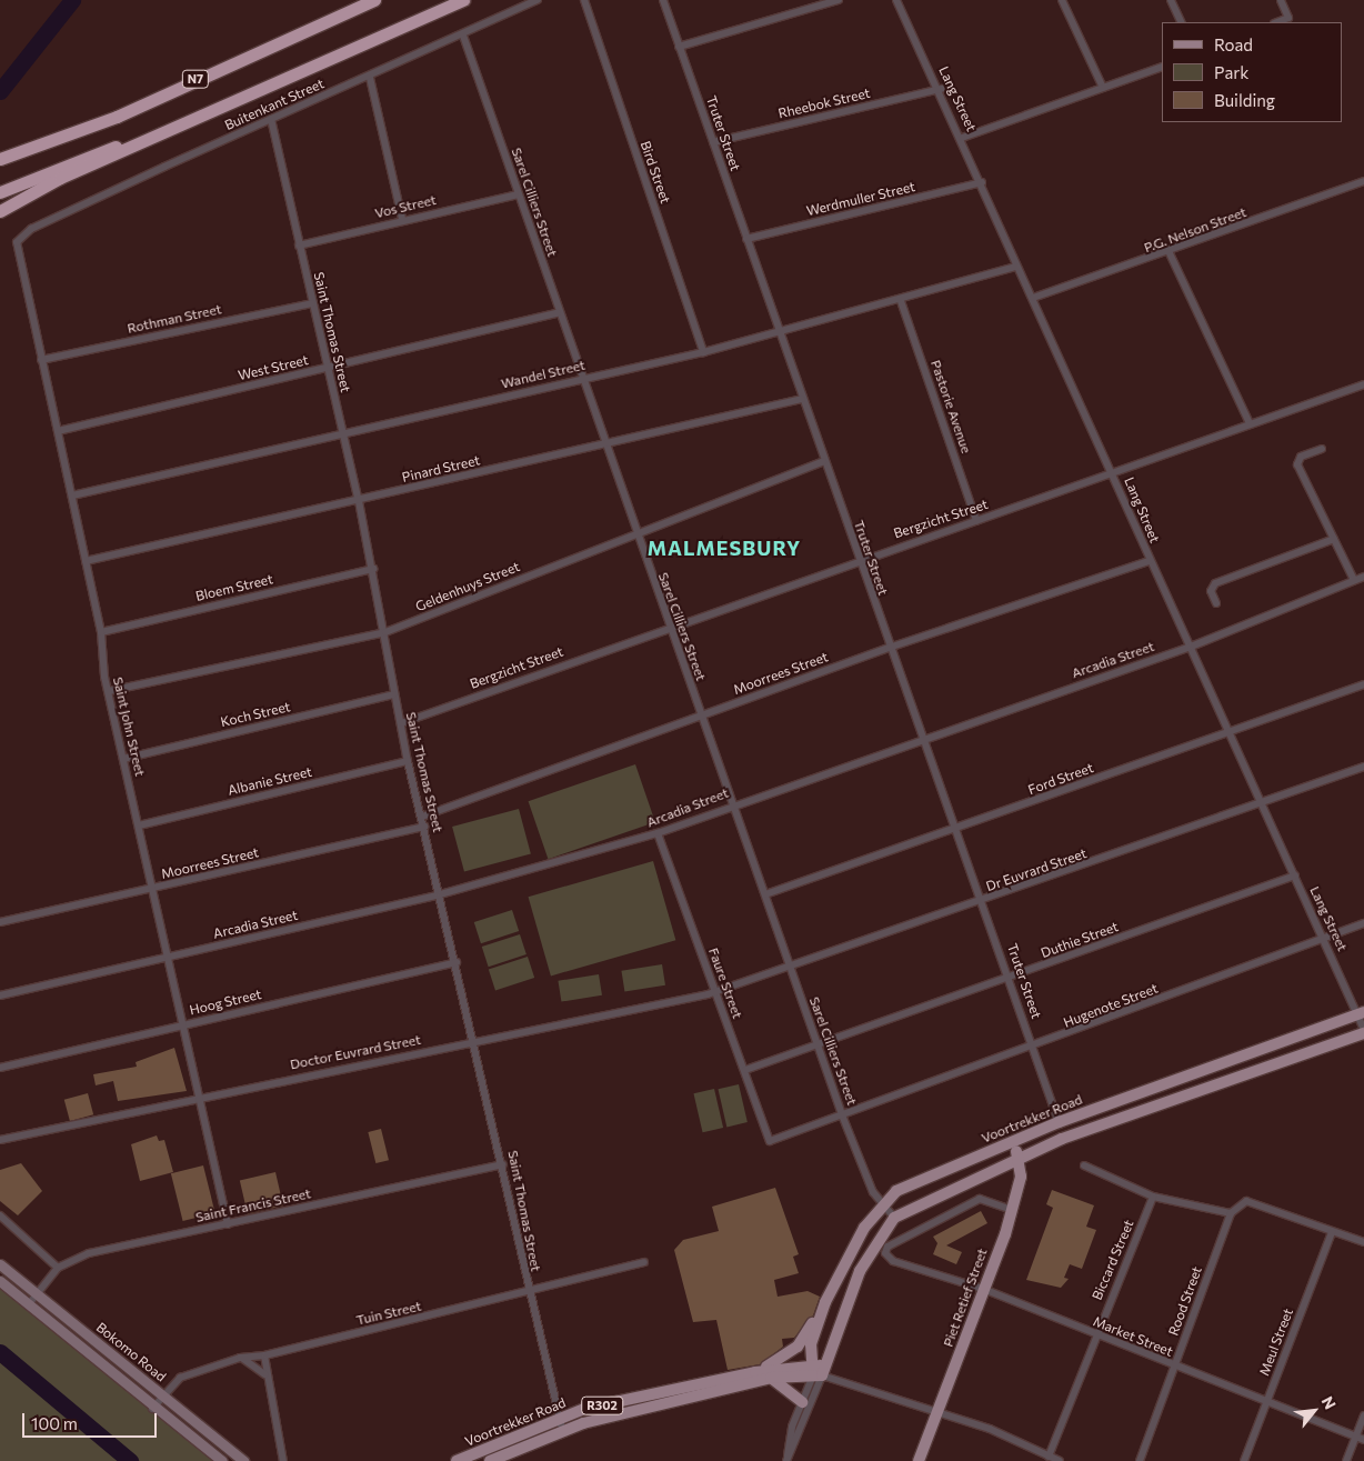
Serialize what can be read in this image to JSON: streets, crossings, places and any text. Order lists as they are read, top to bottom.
{
  "streets": {
    "highway": ["N7"],
    "main road": [
      "Voortrekker Road",
      "Piet Retief Street",
      "Bokomo Road",
      "R302"
    ],
    "street": [
      "Lang Street",
      "Rheebok Street",
      "Buitenkant Street",
      "Truter Street",
      "Bird Street",
      "Werdmuller Street",
      "Sarel Cilliers Street",
      "Vos Street",
      "P.G. Nelson Street",
      "Rothman Street",
      "Saint Thomas Street",
      "West Street",
      "Wandel Street",
      "Pastorie Avenue",
      "Pinard Street",
      "Bergzicht Street",
      "Geldenhuys Street",
      "Bloem Street",
      "Arcadia Street",
      "Moorrees Street",
      "Koch Street",
      "Saint John Street",
      "Ford Street",
      "Albanie Street",
      "Dr Euvrard Street",
      "Duthie Street",
      "Faure Street",
      "Hoog Street",
      "Hugenote Street",
      "Doctor Euvrard Street",
      "Saint Francis Street",
      "Biccard Street",
      "Rood Street",
      "Tuin Street",
      "Market Street",
      "Meul Street"
    ]
  },
  "crossings": [
    ["Lang Street", "Rheebok Street"],
    ["Lang Street", "Werdmuller Street"],
    ["Lang Street", "P.G. Nelson Street"],
    ["Lang Street", "Wandel Street"],
    ["Lang Street", "Bergzicht Street"],
    ["Lang Street", "Arcadia Street"],
    ["Lang Street", "Moorrees Street"],
    ["Lang Street", "Ford Street"],
    ["Lang Street", "Dr Euvrard Street"],
    ["Lang Street", "Duthie Street"],
    ["Lang Street", "Hugenote Street"],
    ["Lang Street", "Voortrekker Road"],
    ["Rheebok Street", "Truter Street"],
    ["Buitenkant Street", "Sarel Cilliers Street"],
    ["Buitenkant Street", "Saint Thomas Street"],
    ["Buitenkant Street", "Saint John Street"],
    ["Truter Street", "Werdmuller Street"],
    ["Truter Street", "Wandel Street"],
    ["Truter Street", "Pinard Street"],
    ["Truter Street", "Bergzicht Street"],
    ["Truter Street", "Geldenhuys Street"],
    ["Truter Street", "Arcadia Street"],
    ["Truter Street", "Moorrees Street"],
    ["Truter Street", "Ford Street"],
    ["Truter Street", "Dr Euvrard Street"],
    ["Truter Street", "Duthie Street"],
    ["Truter Street", "Hugenote Street"],
    ["Truter Street", "Voortrekker Road"],
    ["Bird Street", "Wandel Street"],
    ["Sarel Cilliers Street", "Vos Street"],
    ["Sarel Cilliers Street", "West Street"],
    ["Sarel Cilliers Street", "Wandel Street"],
    ["Sarel Cilliers Street", "Pinard Street"],
    ["Sarel Cilliers Street", "Bergzicht Street"],
    ["Sarel Cilliers Street", "Geldenhuys Street"],
    ["Sarel Cilliers Street", "Arcadia Street"],
    ["Sarel Cilliers Street", "Moorrees Street"],
    ["Sarel Cilliers Street", "Ford Street"],
    ["Sarel Cilliers Street", "Dr Euvrard Street"],
    ["Sarel Cilliers Street", "Duthie Street"],
    ["Sarel Cilliers Street", "Hugenote Street"],
    ["Sarel Cilliers Street", "Voortrekker Road"],
    ["Vos Street", "Saint Thomas Street"],
    ["Rothman Street", "Saint Thomas Street"],
    ["Rothman Street", "Saint John Street"],
    ["Saint Thomas Street", "West Street"],
    ["Saint Thomas Street", "Wandel Street"],
    ["Saint Thomas Street", "Pinard Street"],
    ["Saint Thomas Street", "Bergzicht Street"],
    ["Saint Thomas Street", "Geldenhuys Street"],
    ["Saint Thomas Street", "Bloem Street"],
    ["Saint Thomas Street", "Arcadia Street"],
    ["Saint Thomas Street", "Moorrees Street"],
    ["Saint Thomas Street", "Koch Street"],
    ["Saint Thomas Street", "Albanie Street"],
    ["Saint Thomas Street", "Hoog Street"],
    ["Saint Thomas Street", "Doctor Euvrard Street"],
    ["Saint Thomas Street", "Voortrekker Road"],
    ["Saint Thomas Street", "Saint Francis Street"],
    ["Saint Thomas Street", "Tuin Street"],
    ["West Street", "Saint John Street"],
    ["Wandel Street", "Pastorie Avenue"],
    ["Wandel Street", "Saint John Street"],
    ["Pastorie Avenue", "Bergzicht Street"],
    ["Pinard Street", "Saint John Street"],
    ["Geldenhuys Street", "Saint John Street"],
    ["Bloem Street", "Saint John Street"],
    ["Arcadia Street", "Saint John Street"],
    ["Arcadia Street", "Faure Street"],
    ["Moorrees Street", "Saint John Street"],
    ["Koch Street", "Saint John Street"],
    ["Saint John Street", "Albanie Street"],
    ["Saint John Street", "Hoog Street"],
    ["Saint John Street", "Doctor Euvrard Street"],
    ["Saint John Street", "Saint Francis Street"],
    ["Dr Euvrard Street", "Faure Street"],
    ["Dr Euvrard Street", "Doctor Euvrard Street"],
    ["Duthie Street", "Faure Street"],
    ["Faure Street", "Hugenote Street"],
    ["Faure Street", "Doctor Euvrard Street"],
    ["Voortrekker Road", "Piet Retief Street"],
    ["Saint Francis Street", "Bokomo Road"],
    ["Biccard Street", "Market Street"],
    ["Piet Retief Street", "Market Street"],
    ["Rood Street", "Market Street"],
    ["Tuin Street", "Bokomo Road"],
    ["Market Street", "Meul Street"]
  ],
  "districts": ["MALMESBURY"],
  "legend": ["Road", "Park", "Building"],
  "scale_bar": "100 m",
  "north": "top right"
}
